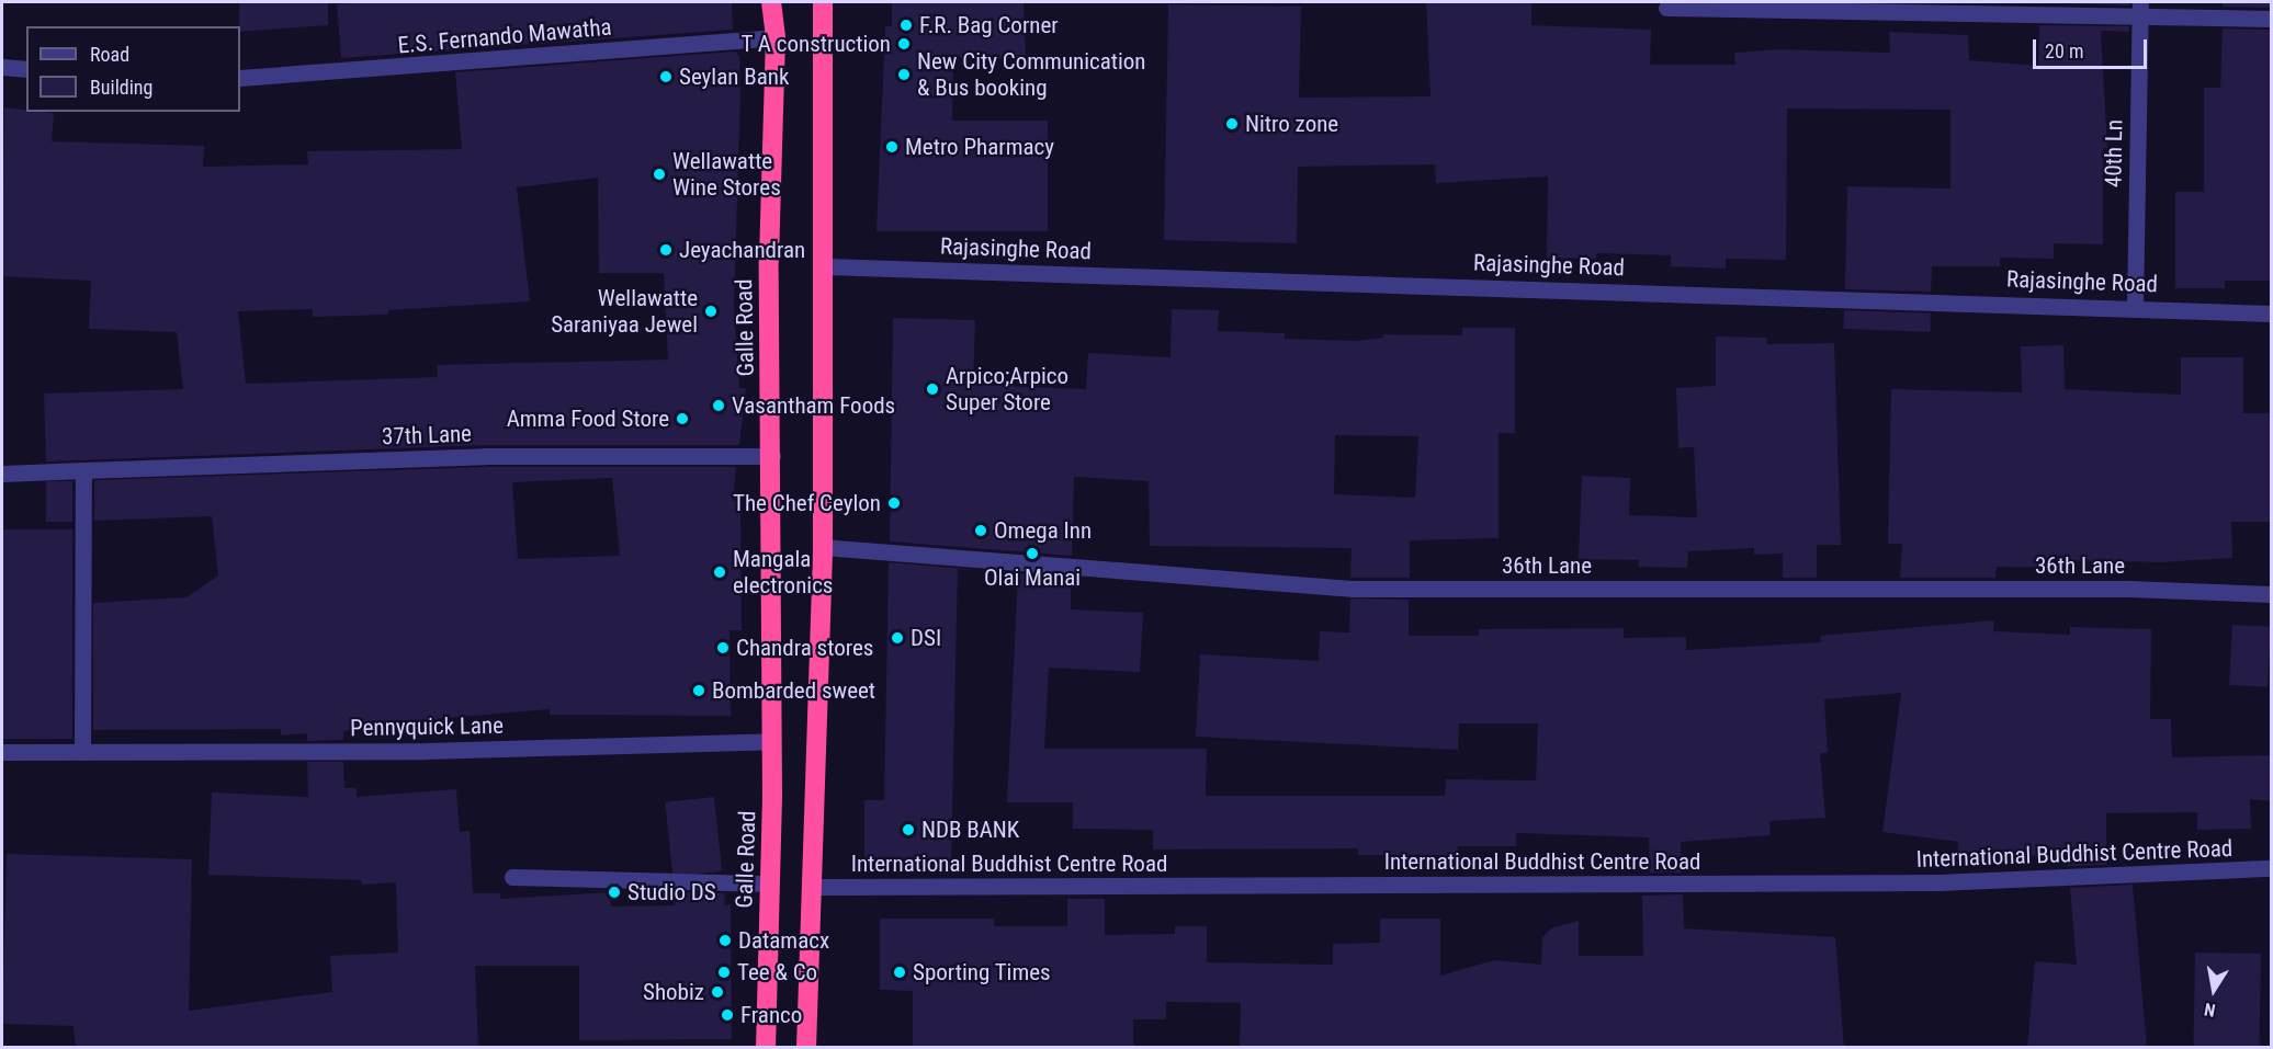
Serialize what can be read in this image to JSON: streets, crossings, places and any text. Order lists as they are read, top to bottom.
{
  "streets": {
    "highway": ["Galle Road"],
    "street": [
      "E.S. Fernando Mawatha",
      "40th Ln",
      "Rajasinghe Road",
      "37th Lane",
      "36th Lane",
      "Pennyquick Lane",
      "International Buddhist Centre Road"
    ]
  },
  "crossings": [
    ["E.S. Fernando Mawatha", "Galle Road"],
    ["40th Ln", "Rajasinghe Road"],
    ["Galle Road", "37th Lane"],
    ["Galle Road", "Pennyquick Lane"]
  ],
  "places": [
    "F.R. Bag Corner",
    "T A construction",
    "New City Communication & Bus booking",
    "Seylan Bank",
    "Nitro zone",
    "Metro Pharmacy",
    "Wellawatte Wine Stores",
    "Jeyachandran",
    "Wellawatte Saraniyaa Jewel",
    "Arpico;Arpico Super Store",
    "Vasantham Foods",
    "Amma Food Store",
    "The Chef Ceylon",
    "Omega Inn",
    "Olai Manai",
    "Mangala electronics",
    "DSI",
    "Chandra stores",
    "Bombarded sweet",
    "NDB BANK",
    "Studio DS",
    "Datamacx",
    "Tee & Co",
    "Sporting Times",
    "Shobiz",
    "Franco"
  ],
  "legend": ["Road", "Building"],
  "scale_bar": "20 m",
  "north": "bottom"
}
